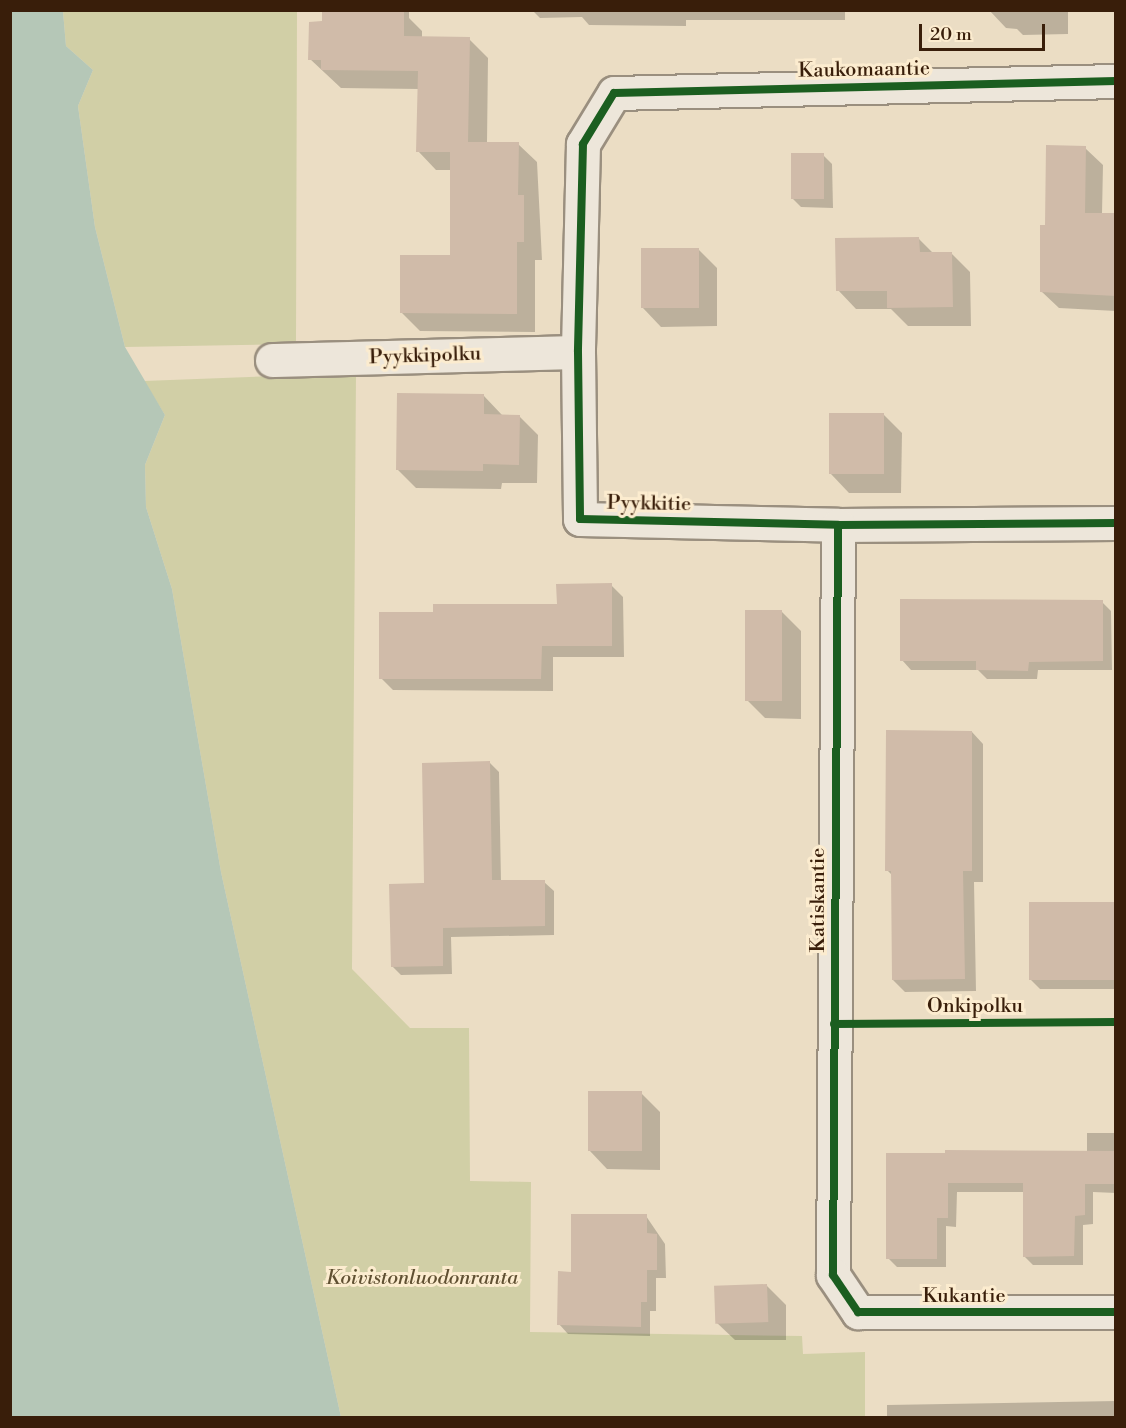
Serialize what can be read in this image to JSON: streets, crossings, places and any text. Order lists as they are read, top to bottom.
{
  "streets": {
    "street": [
      "Kaukomaantie",
      "Pyykkipolku",
      "Pyykkitie",
      "Katiskantie",
      "Kukantie"
    ],
    "cycle path": ["Onkipolku"]
  },
  "crossings": [
    ["Kaukomaantie", "Pyykkitie"],
    ["Pyykkipolku", "Pyykkitie"],
    ["Pyykkitie", "Katiskantie"],
    ["Katiskantie", "Kukantie"]
  ],
  "parks": ["Koivistonluodonranta"],
  "scale_bar": "20 m"
}
